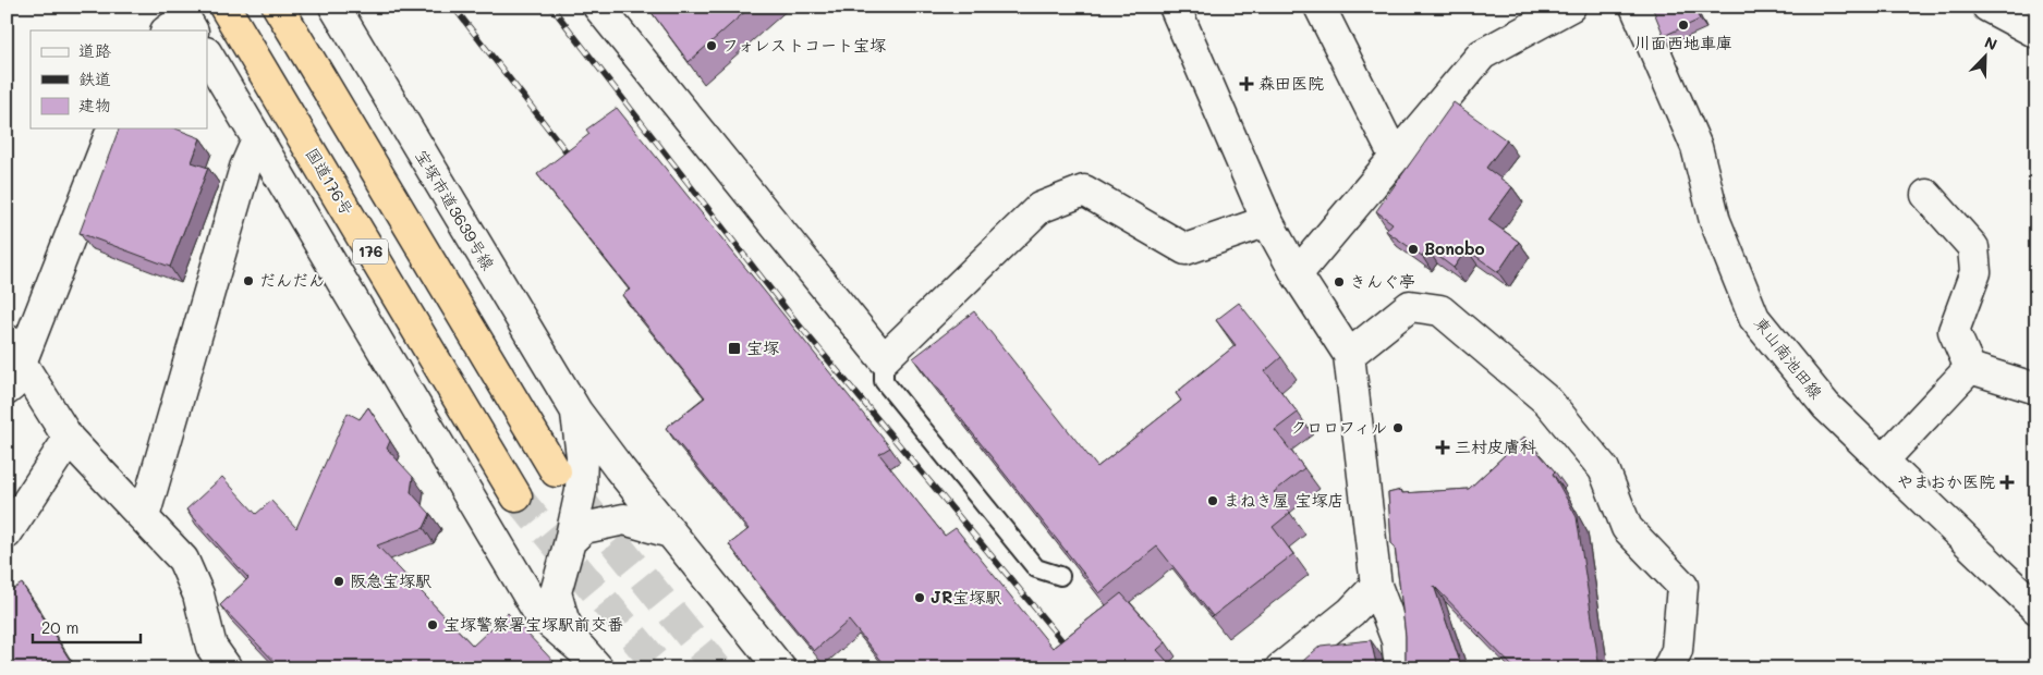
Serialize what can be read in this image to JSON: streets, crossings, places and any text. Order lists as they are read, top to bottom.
{
  "streets": {
    "highway": ["国道176号", "176"],
    "street": ["宝塚市道3639号線", "東山南池田線"]
  },
  "places": {
    "other": [
      "川面西地車庫",
      "フォレストコート宝塚",
      "Bonobo",
      "だんだん",
      "きんぐ亭",
      "クロロフィル",
      "まねき屋 宝塚店",
      "阪急宝塚駅",
      "JR宝塚駅",
      "宝塚警察署宝塚駅前交番"
    ],
    "health": ["森田医院", "三村皮膚科", "やまおか医院"],
    "transit": ["宝塚"]
  },
  "legend": ["道路", "鉄道", "建物"],
  "scale_bar": "20 m",
  "north": "top right"
}
